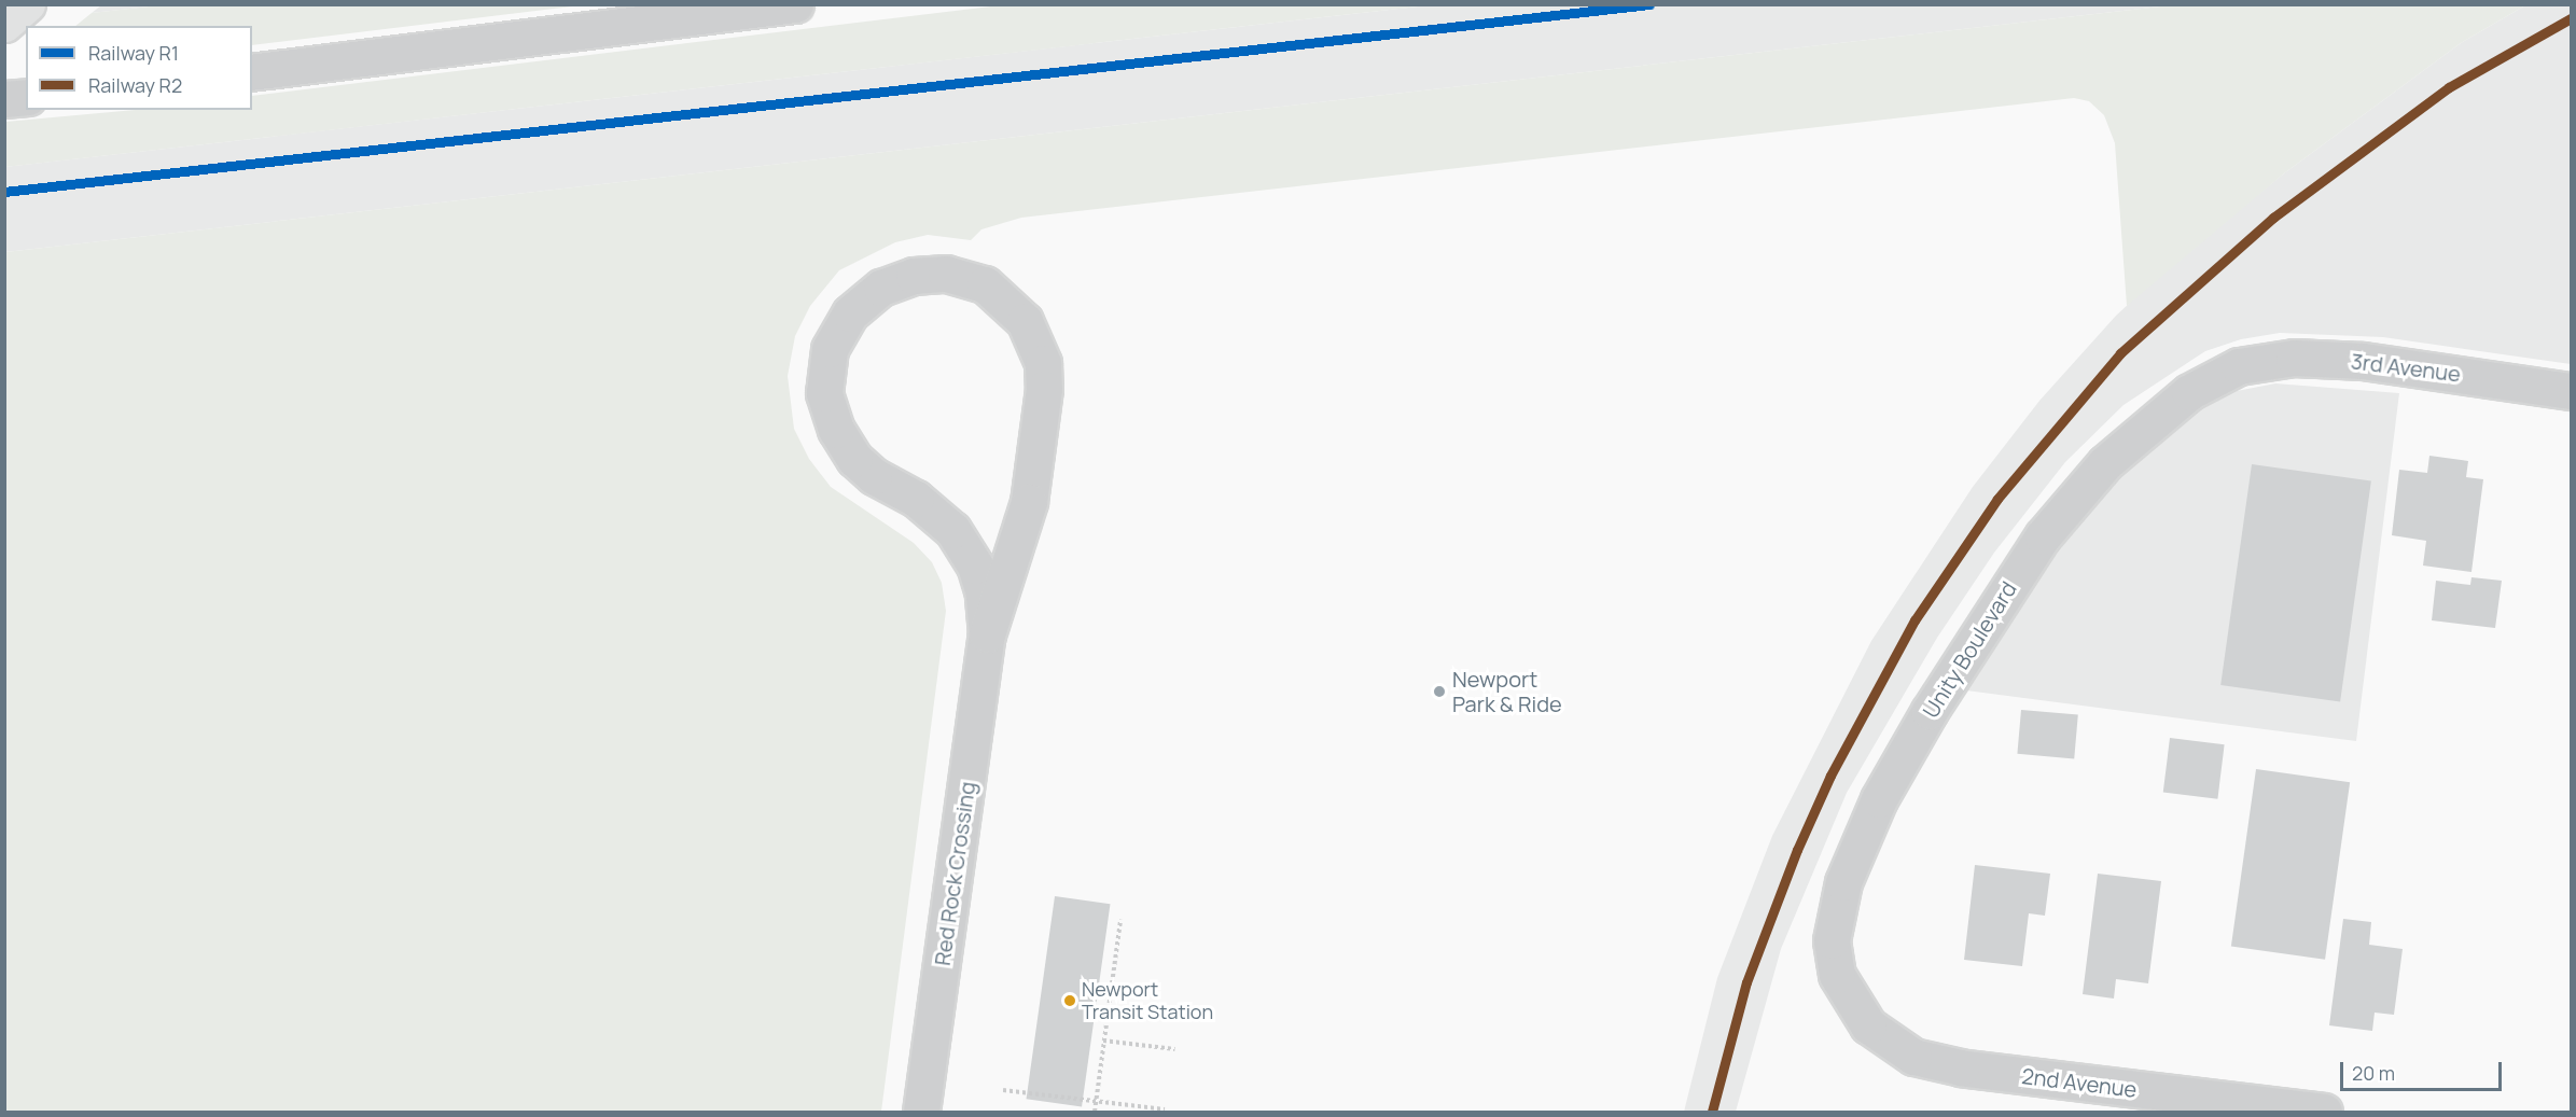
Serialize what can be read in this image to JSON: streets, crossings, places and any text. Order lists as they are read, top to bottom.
{
  "streets": {
    "street": [
      "3rd Avenue",
      "Unity Boulevard",
      "Red Rock Crossing",
      "2nd Avenue"
    ]
  },
  "crossings": [
    ["3rd Avenue", "Unity Boulevard"],
    ["Unity Boulevard", "2nd Avenue"]
  ],
  "places": ["Newport Park & Ride", "Newport Transit Station"],
  "lines": ["rail line R1", "rail line R2"],
  "legend": ["Railway R1", "Railway R2"],
  "scale_bar": "20 m"
}
